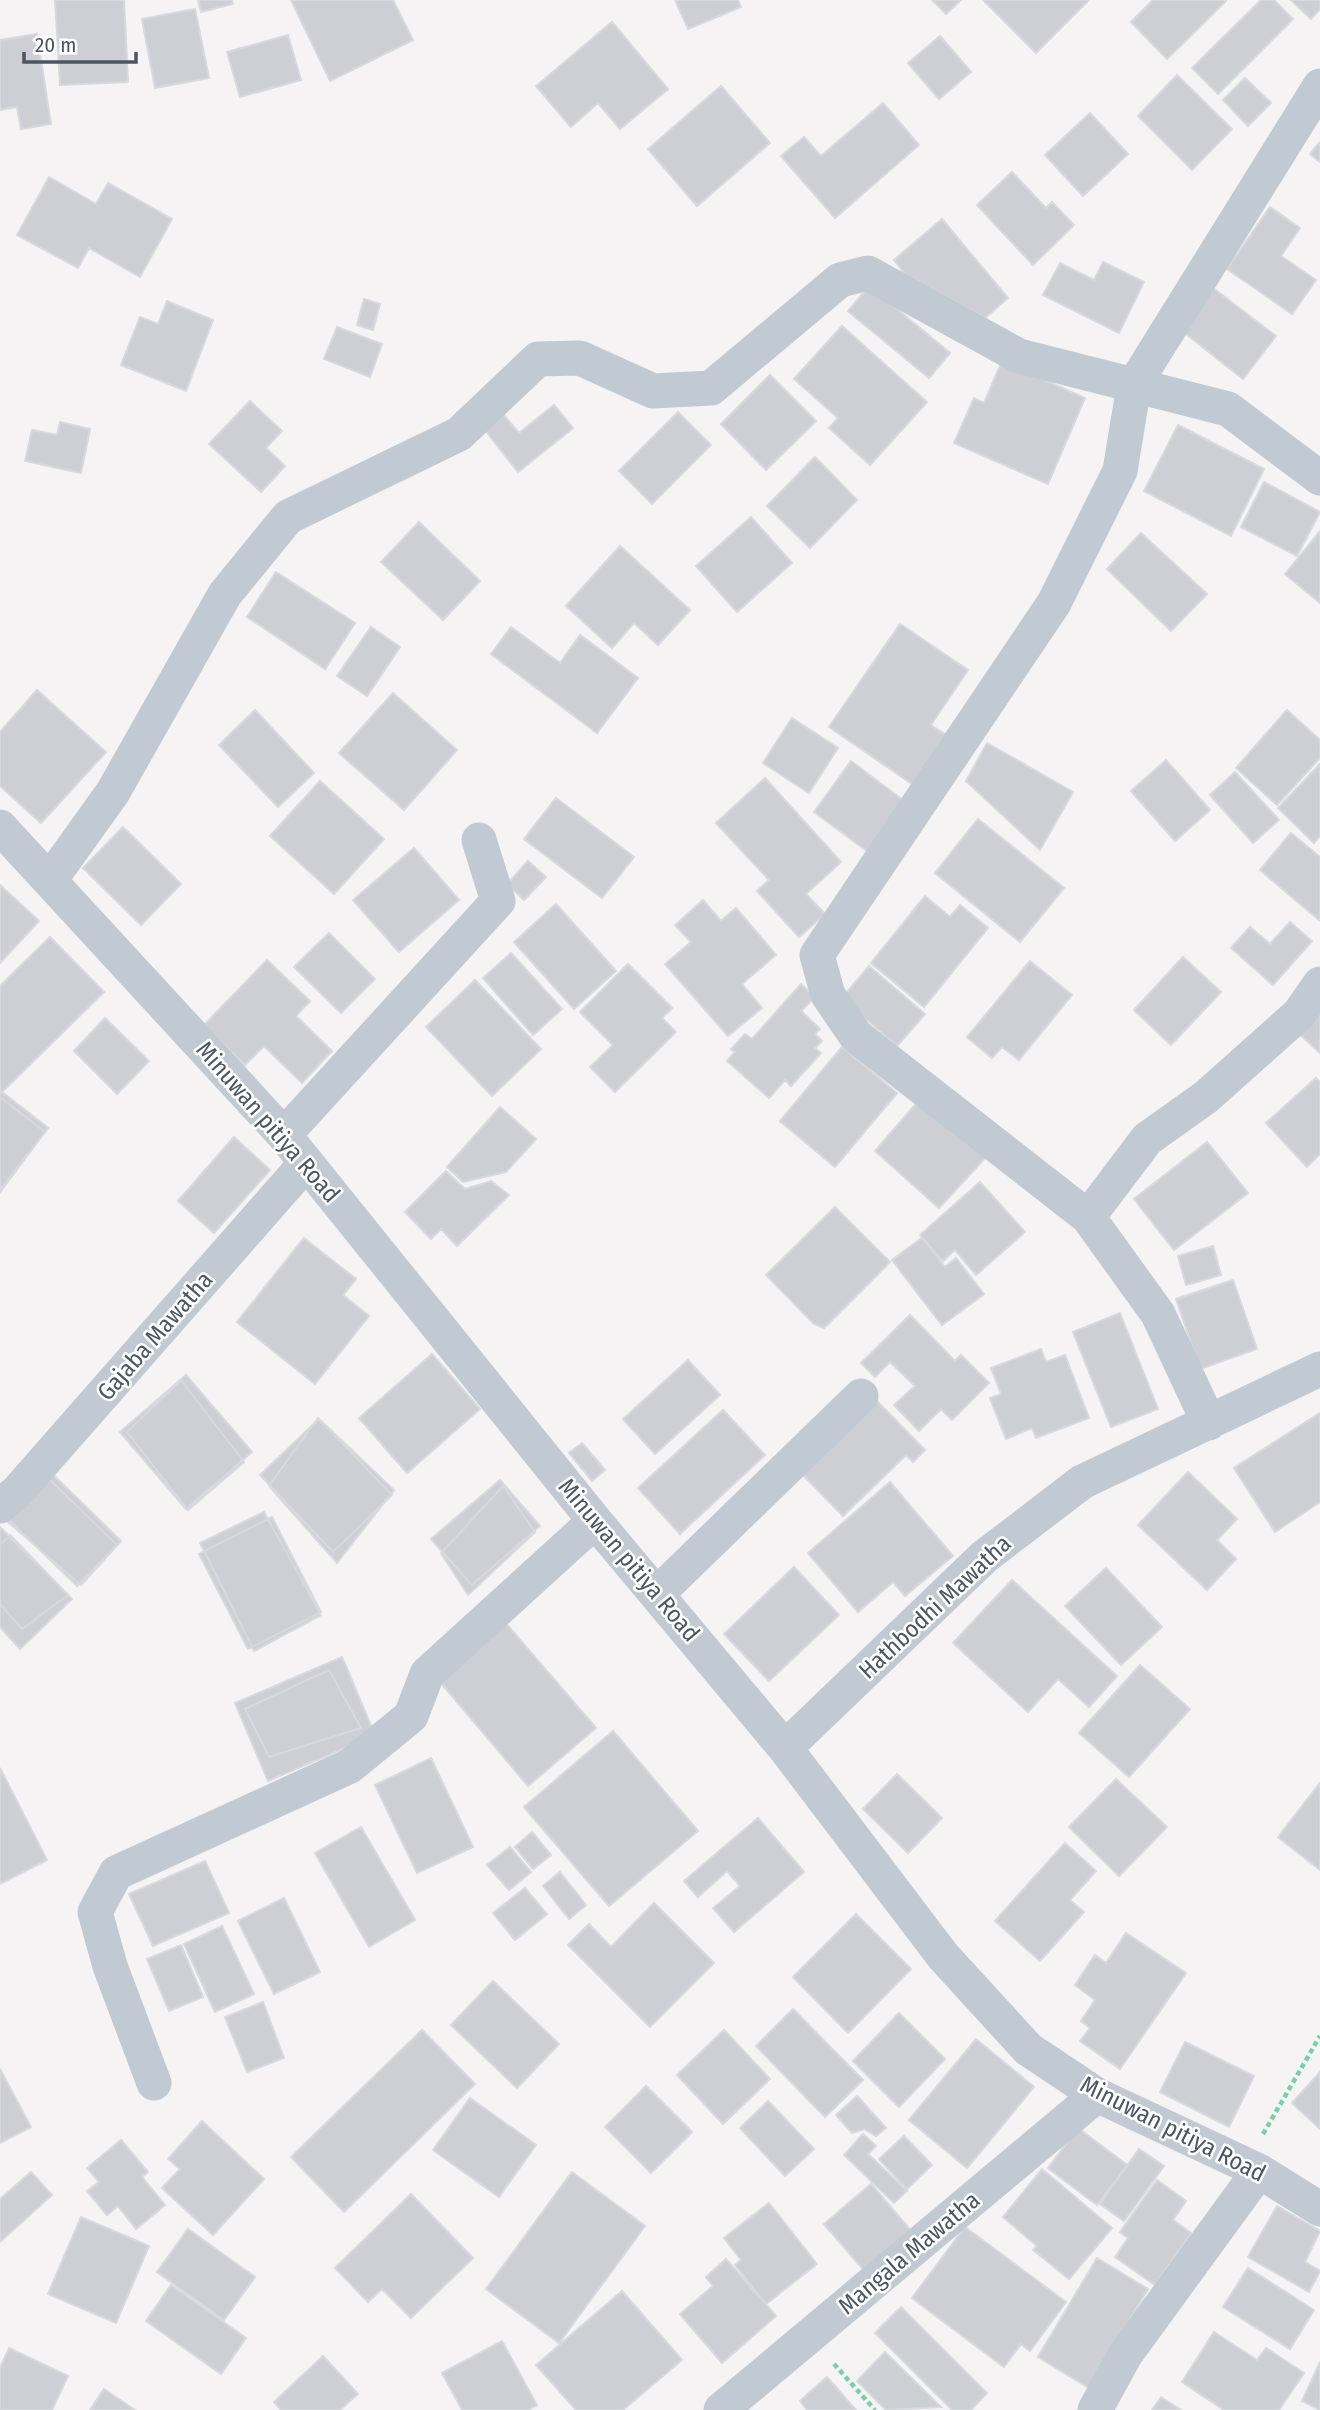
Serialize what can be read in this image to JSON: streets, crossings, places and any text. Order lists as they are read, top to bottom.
{
  "streets": {
    "street": [
      "Minuwan pitiya Road",
      "Gajaba Mawatha",
      "Hathbodhi Mawatha",
      "Mangala Mawatha"
    ]
  },
  "crossings": [
    ["Minuwan pitiya Road", "Gajaba Mawatha"],
    ["Minuwan pitiya Road", "Hathbodhi Mawatha"],
    ["Minuwan pitiya Road", "Mangala Mawatha"]
  ],
  "scale_bar": "20 m"
}
